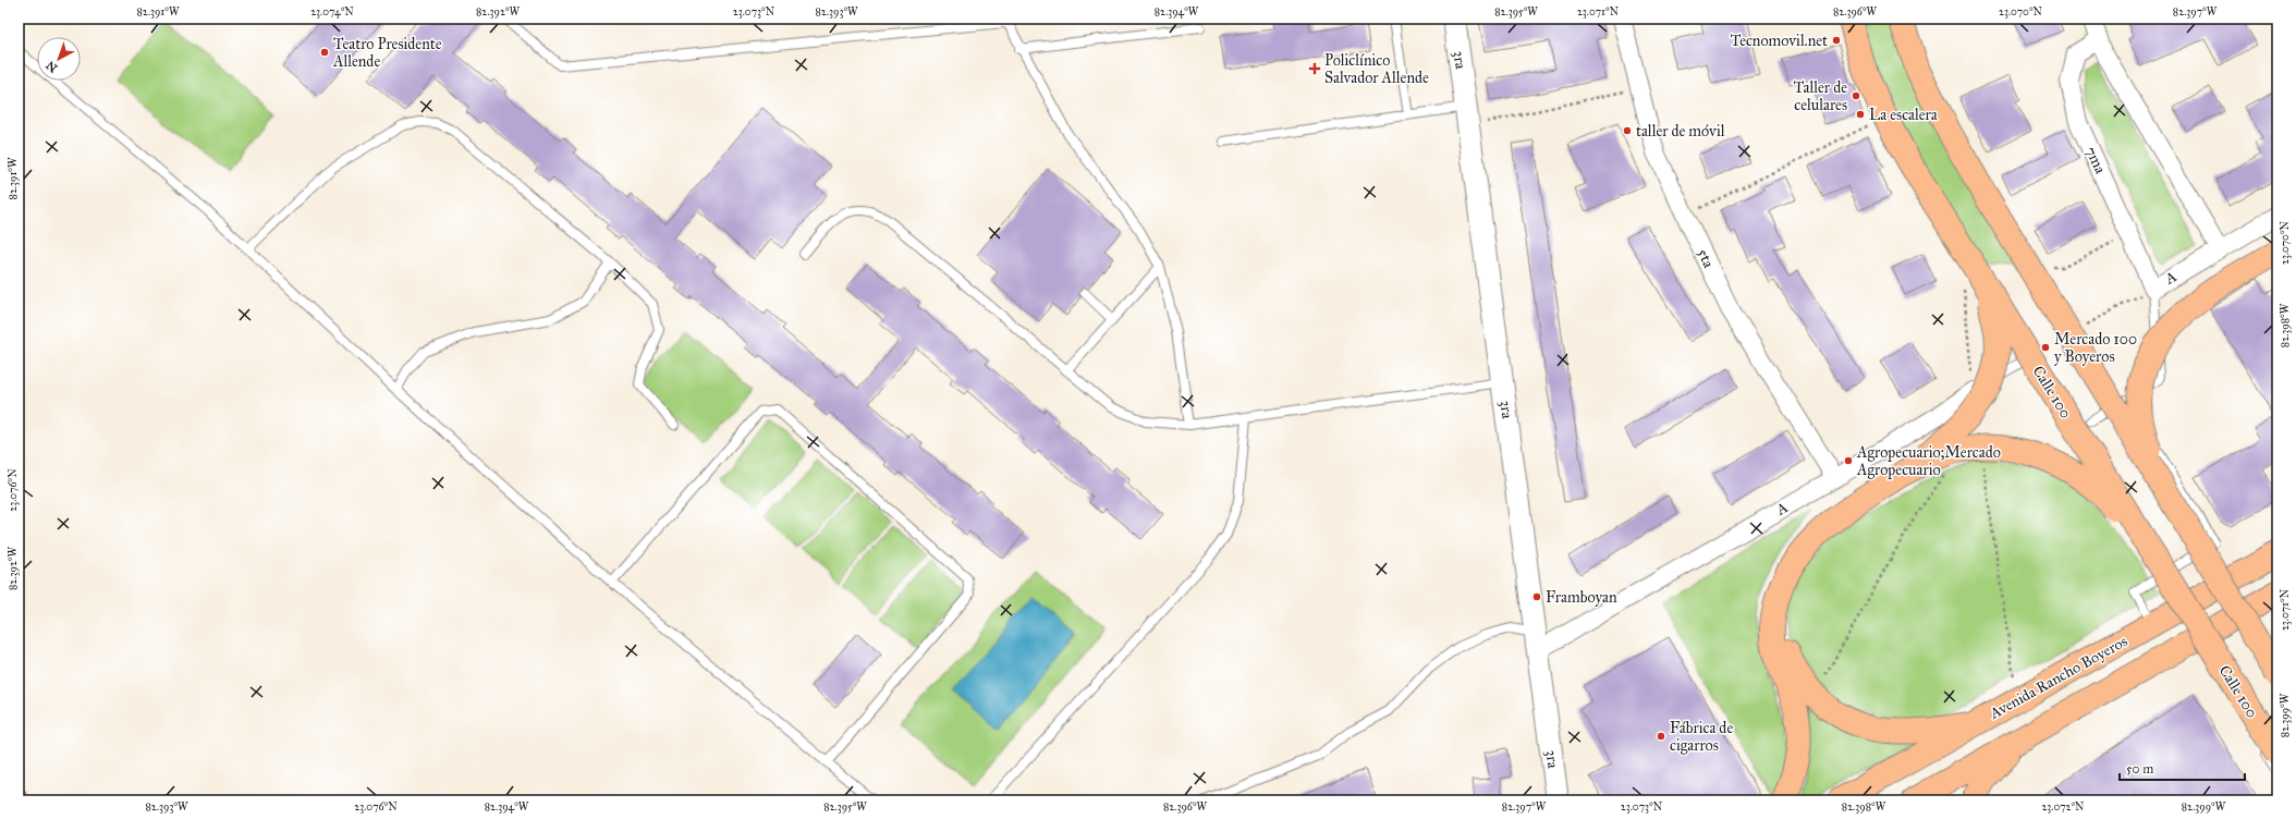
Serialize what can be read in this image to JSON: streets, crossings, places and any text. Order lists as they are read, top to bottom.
{
  "streets": {
    "highway": ["Calle 100", "Avenida Rancho Boyeros"],
    "street": [
      "3ra",
      "7ma",
      "5ta",
      "A"
    ]
  },
  "crossings": [
    ["3ra", "A"],
    ["7ma", "A"],
    ["5ta", "A"]
  ],
  "places": {
    "other": [
      "Tecnomovil.net",
      "Teatro Presidente Allende",
      "Taller de celulares",
      "La escalera",
      "taller de móvil",
      "Mercado 100 y Boyeros",
      "Agropecuario;Mercado Agropecuario",
      "Framboyan",
      "Fábrica de cigarros"
    ],
    "health": ["Policlínico Salvador Allende"]
  },
  "scale_bar": "50 m",
  "north": "bottom left",
  "coordinates": [
    "82.391°W",
    "23.074°N",
    "82.392°W",
    "23.073°N",
    "82.393°W",
    "82.394°W",
    "82.395°W",
    "23.071°N",
    "82.396°W",
    "23.070°N",
    "82.397°W",
    "82.398°W",
    "23.076°N",
    "82.399°W",
    "23.072°N"
  ]
}
